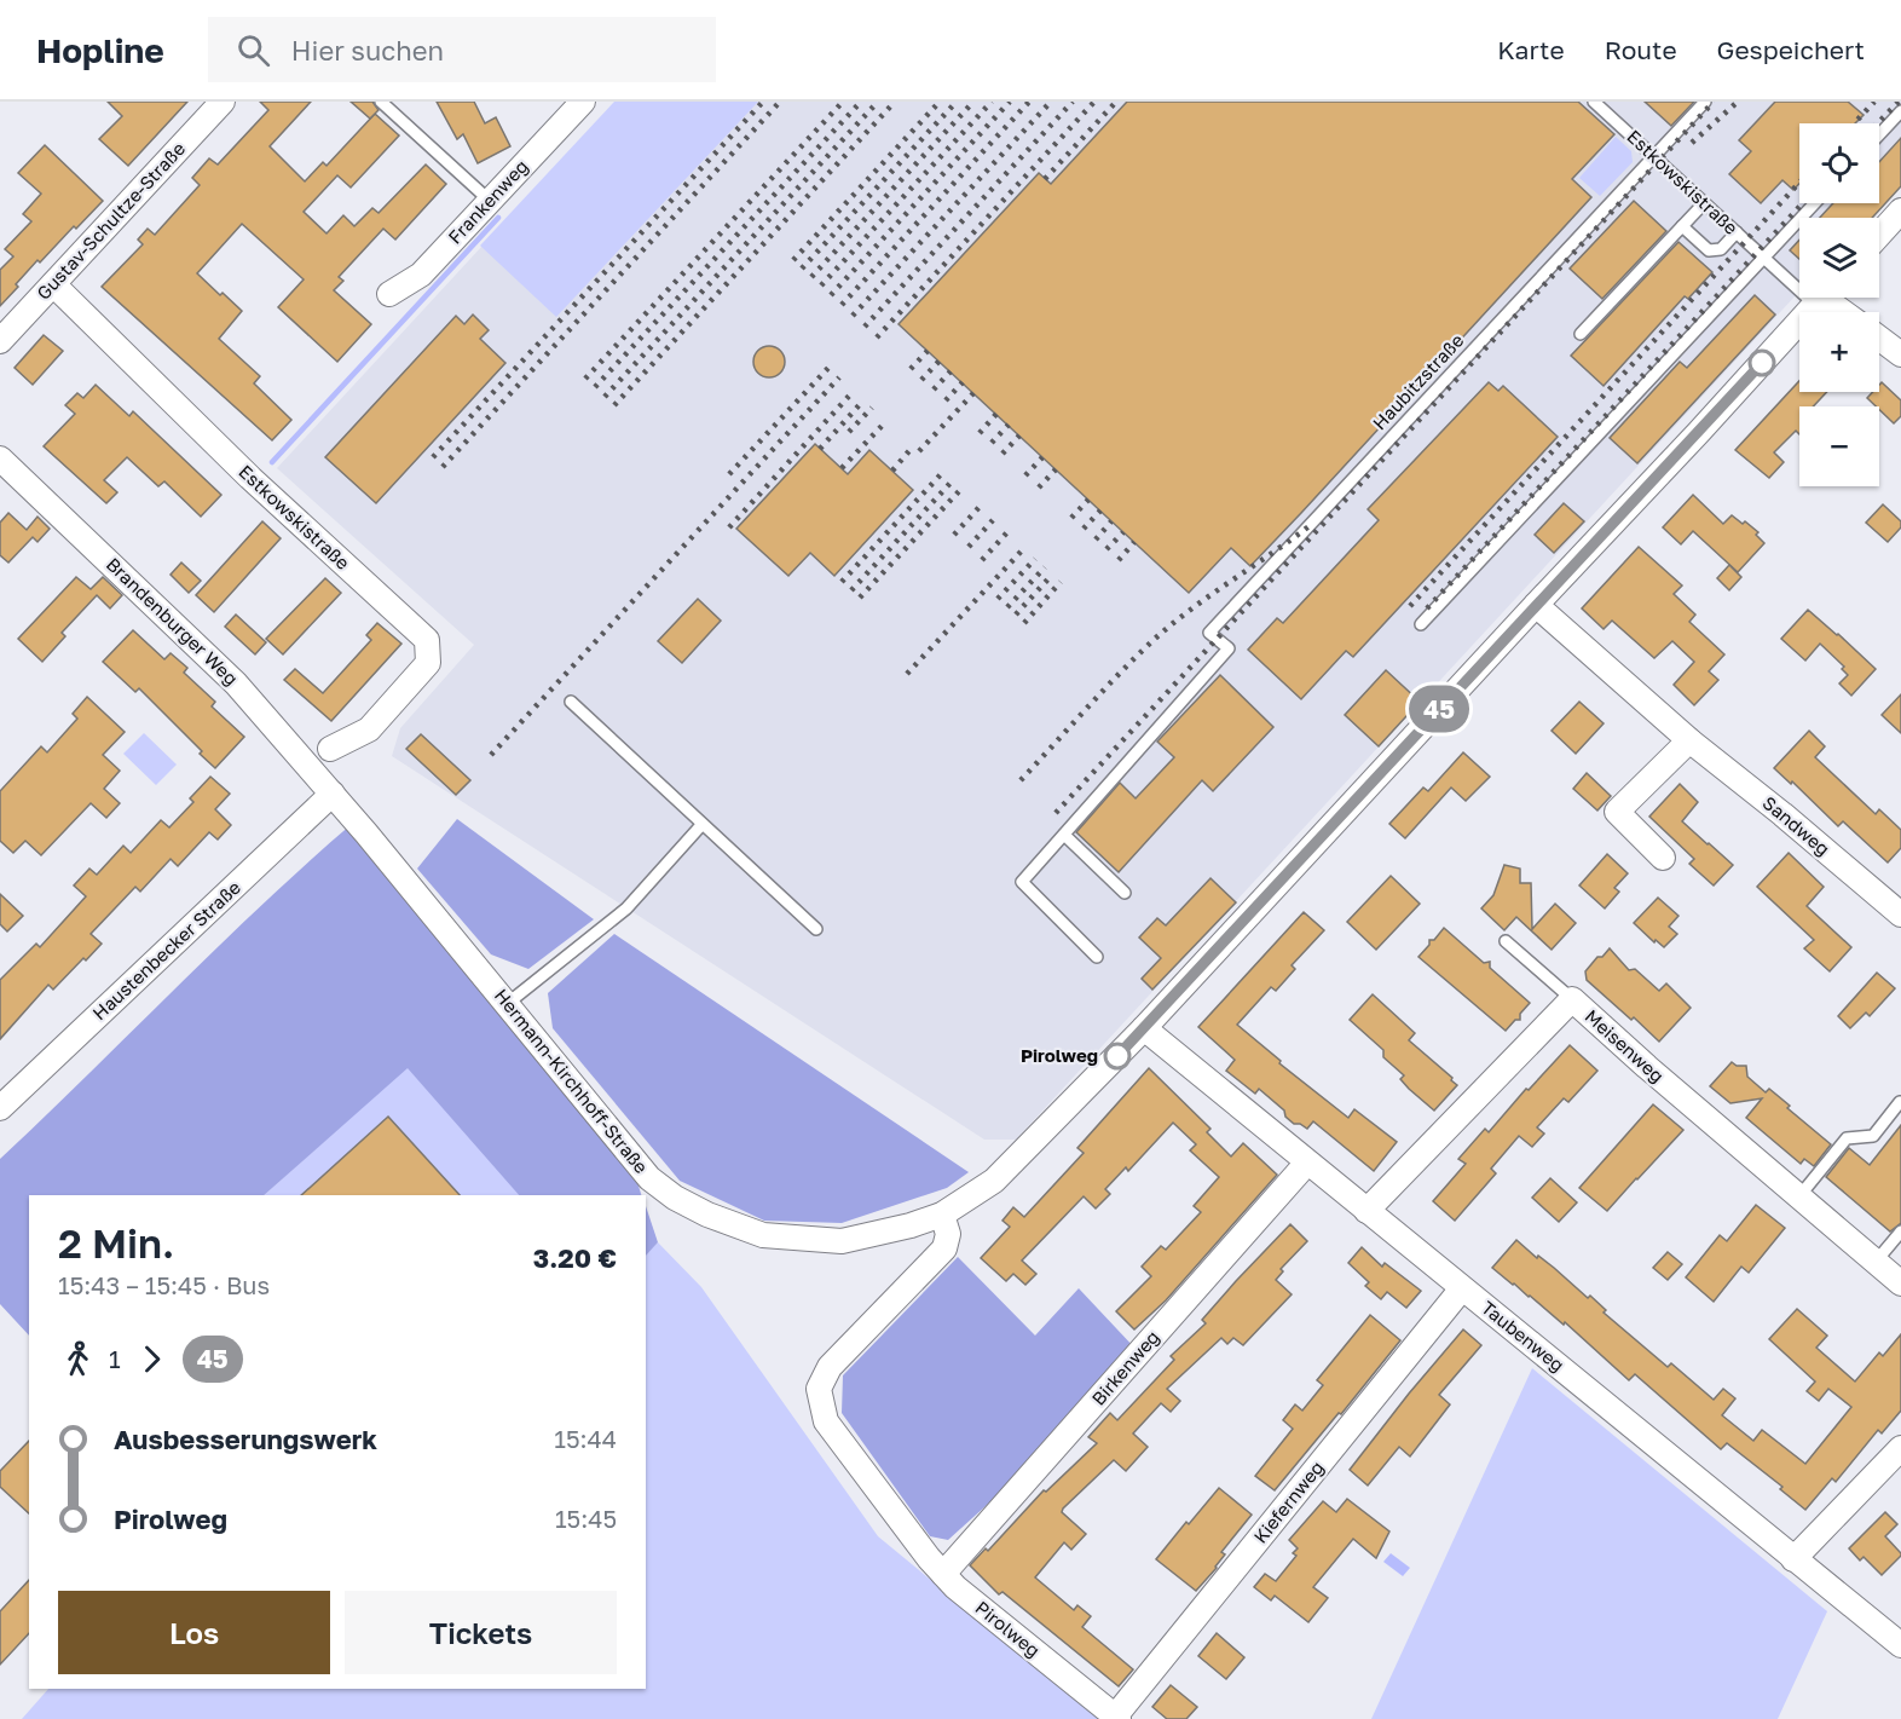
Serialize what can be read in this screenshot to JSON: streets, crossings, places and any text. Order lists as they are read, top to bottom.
{
  "streets": {
    "street": [
      "Estkowskistraße",
      "Frankenweg",
      "Gustav-Schultze-Straße",
      "Brandenburger Weg",
      "Sandweg",
      "Haustenbecker Straße",
      "Meisenweg",
      "Hermann-Kirchhoff-Straße",
      "Taubenweg",
      "Birkenweg",
      "Kiefernweg",
      "Pirolweg"
    ],
    "lane": ["Haubitzstraße"]
  },
  "crossings": [
    ["Estkowskistraße", "Gustav-Schultze-Straße"],
    ["Estkowskistraße", "Haubitzstraße"],
    ["Brandenburger Weg", "Haustenbecker Straße"],
    ["Brandenburger Weg", "Hermann-Kirchhoff-Straße"],
    ["Sandweg", "Hermann-Kirchhoff-Straße"],
    ["Haustenbecker Straße", "Hermann-Kirchhoff-Straße"],
    ["Meisenweg", "Taubenweg"],
    ["Hermann-Kirchhoff-Straße", "Taubenweg"],
    ["Hermann-Kirchhoff-Straße", "Pirolweg"],
    ["Taubenweg", "Birkenweg"],
    ["Taubenweg", "Kiefernweg"],
    ["Birkenweg", "Pirolweg"],
    ["Kiefernweg", "Pirolweg"]
  ],
  "places": ["Pirolweg"],
  "lines": ["bus line 45"],
  "page": {
    "header": "Hopline",
    "search": "Hier suchen",
    "nav": ["Karte", "Route", "Gespeichert"],
    "on_map": "45",
    "map_buttons": ["+", "−"],
    "heading": ["2 Min.", "15:43 – 15:45 · Bus", "3.20 €"],
    "legs": ["1", "45"],
    "list": [
      {
        "name": "Ausbesserungswerk",
        "value": "15:44"
      },
      {
        "name": "Pirolweg",
        "value": "15:45"
      }
    ],
    "buttons": ["Los", "Tickets"]
  }
}
